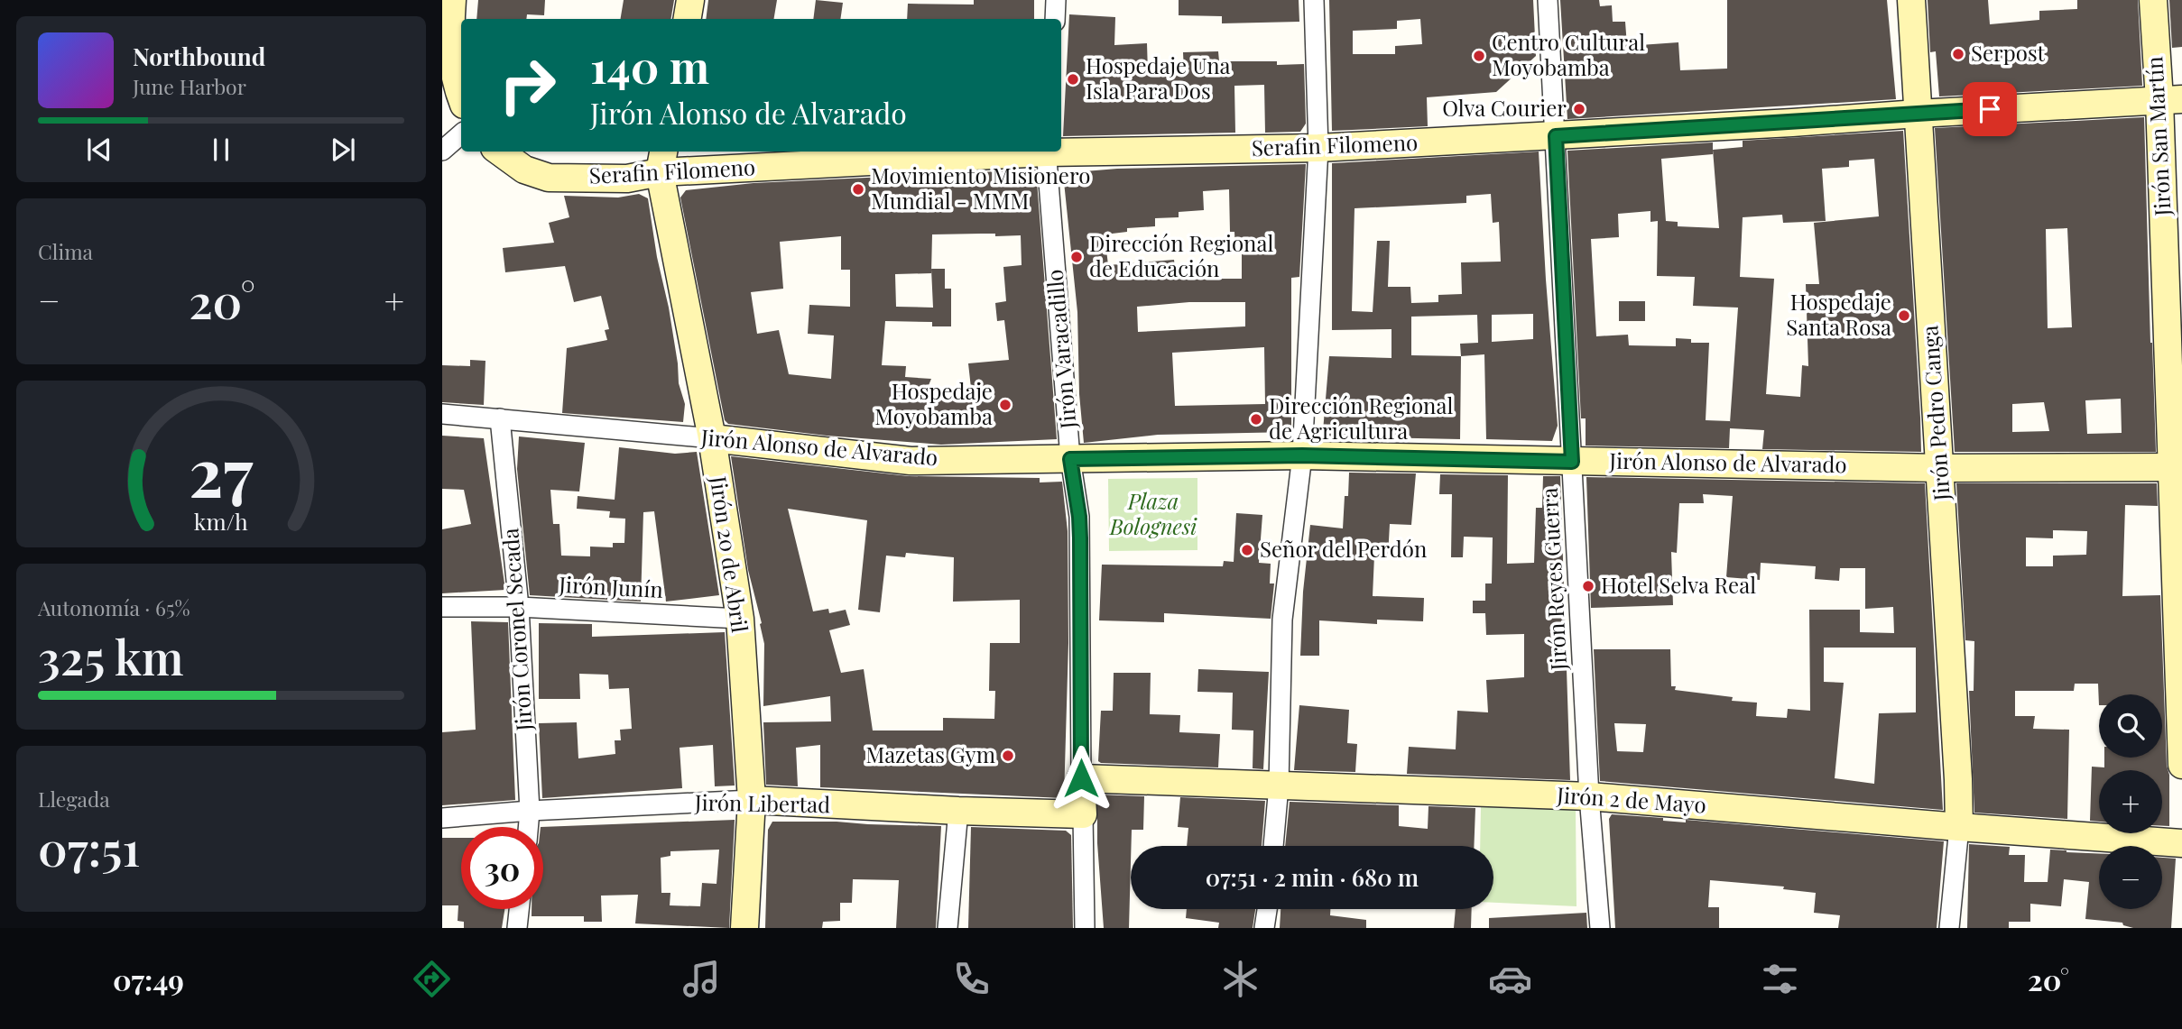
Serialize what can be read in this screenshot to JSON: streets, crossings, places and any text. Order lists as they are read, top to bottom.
{
  "streets": {
    "street": [
      "Jirón San Martín",
      "Serafin Filomeno",
      "Jirón Varacadillo",
      "Jirón Pedro Canga",
      "Jirón Alonso de Alvarado",
      "Jirón 20 de Abril",
      "Jirón Reyes Guerra",
      "Jirón Junín",
      "Jirón Coronel Secada",
      "Jirón 2 de Mayo",
      "Jirón Libertad"
    ]
  },
  "crossings": [
    ["Jirón San Martín", "Serafin Filomeno"],
    ["Jirón San Martín", "Jirón Alonso de Alvarado"],
    ["Serafin Filomeno", "Jirón Pedro Canga"],
    ["Serafin Filomeno", "Jirón 20 de Abril"],
    ["Serafin Filomeno", "Jirón Reyes Guerra"],
    ["Jirón Varacadillo", "Jirón Alonso de Alvarado"],
    ["Jirón Varacadillo", "Jirón 2 de Mayo"],
    ["Jirón Varacadillo", "Jirón Libertad"],
    ["Jirón Pedro Canga", "Jirón Alonso de Alvarado"],
    ["Jirón Pedro Canga", "Jirón 2 de Mayo"],
    ["Jirón Alonso de Alvarado", "Jirón 20 de Abril"],
    ["Jirón Alonso de Alvarado", "Jirón Reyes Guerra"],
    ["Jirón Alonso de Alvarado", "Jirón Coronel Secada"],
    ["Jirón 20 de Abril", "Jirón Junín"],
    ["Jirón 20 de Abril", "Jirón Libertad"],
    ["Jirón Reyes Guerra", "Jirón 2 de Mayo"],
    ["Jirón Junín", "Jirón Coronel Secada"],
    ["Jirón Coronel Secada", "Jirón Libertad"]
  ],
  "parks": ["Plaza Bolognesi"],
  "places": [
    "Serpost",
    "Centro Cultural Moyobamba",
    "Hospedaje Una Isla Para Dos",
    "Olva Courier",
    "Movimiento Misionero Mundial - MMM",
    "Dirección Regional de Educación",
    "Hospedaje Santa Rosa",
    "Hospedaje Moyobamba",
    "Dirección Regional de Agricultura",
    "Señor del Perdón",
    "Hotel Selva Real",
    "Mazetas Gym"
  ],
  "page": {
    "turn": ["140 m", "Jirón Alonso de Alvarado"],
    "song": ["Northbound", "June Harbor"],
    "tile": [
      "Clima",
      ["Autonomía · 65%", "325 km"],
      ["Llegada", "07:51"]
    ],
    "heat": ["−", "20°", "+"],
    "map_buttons": ["+", "−"],
    "limit": "30",
    "trip": "07:51 · 2 min · 680 m",
    "tabs": ["07:49", "20°"],
    "gauge": ["27", "km/h"]
  }
}
